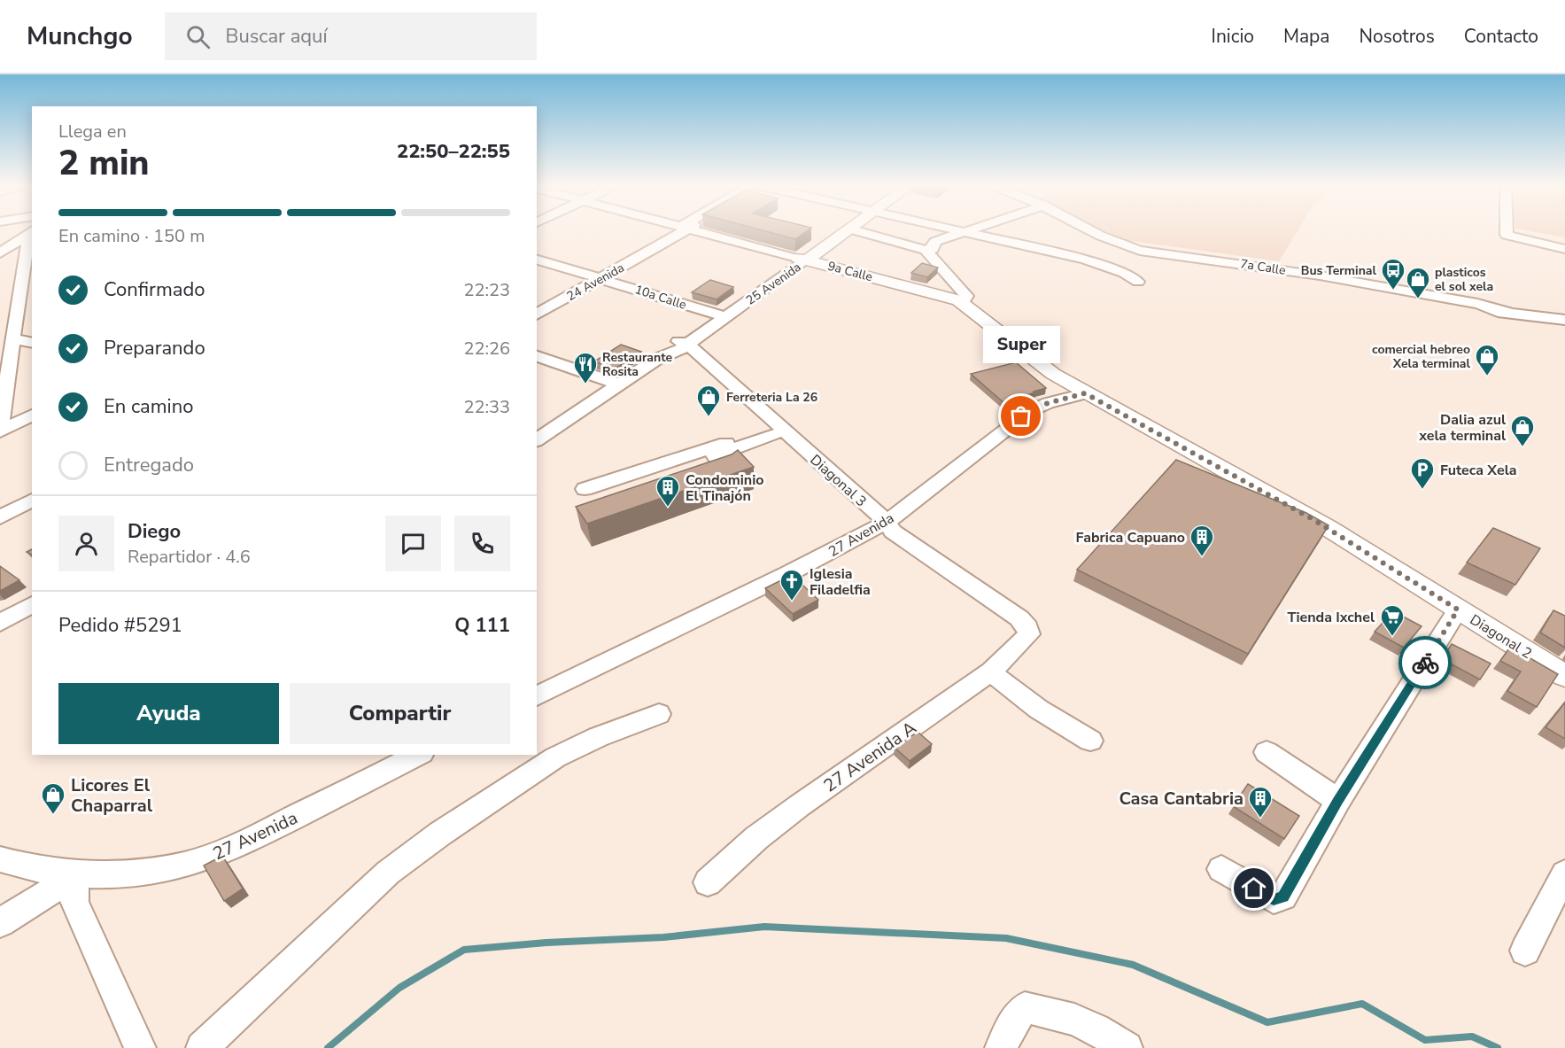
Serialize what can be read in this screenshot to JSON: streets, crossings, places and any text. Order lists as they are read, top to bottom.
{
  "streets": {
    "main road": ["9a Calle", "25 Avenida", "Diagonal 2"],
    "street": [
      "7a Calle",
      "24 Avenida",
      "10a Calle",
      "Diagonal 3",
      "27 Avenida",
      "27 Avenida A"
    ]
  },
  "crossings": [
    ["9a Calle", "25 Avenida"],
    ["9a Calle", "Diagonal 2"],
    ["24 Avenida", "10a Calle"],
    ["25 Avenida", "10a Calle"],
    ["25 Avenida", "Diagonal 3"],
    ["Diagonal 3", "27 Avenida"],
    ["Diagonal 3", "27 Avenida A"],
    ["27 Avenida", "Diagonal 2"]
  ],
  "places": {
    "bus stop": ["Bus Terminal"],
    "shop": [
      "plasticos el sol xela",
      "comercial hebreo Xela terminal",
      "Ferreteria La 26",
      "Dalia azul xela terminal",
      "Licores El Chaparral"
    ],
    "restaurant": ["Restaurante Rosita"],
    "other": ["Super"],
    "parking": ["Futeca Xela"],
    "building": ["Condominio El Tinajón", "Fabrica Capuano", "Casa Cantabria"],
    "church": ["Iglesia Filadelfia"],
    "supermarket": ["Tienda Ixchel"]
  },
  "page": {
    "header": "Munchgo",
    "search": "Buscar aquí",
    "nav": [
      "Inicio",
      "Mapa",
      "Nosotros",
      "Contacto"
    ],
    "heading": ["2 min", "Llega en", "22:50–22:55"],
    "panel": [
      "Diego",
      "Repartidor · 4.6",
      "Pedido #5291",
      "Q 111"
    ],
    "bar": "En camino · 150 m",
    "list": [
      ["Confirmado", "22:23"],
      ["Preparando", "22:26"],
      ["En camino", "22:33"],
      "Entregado"
    ],
    "bubble": "Super",
    "buttons": ["Ayuda", "Compartir"]
  }
}
